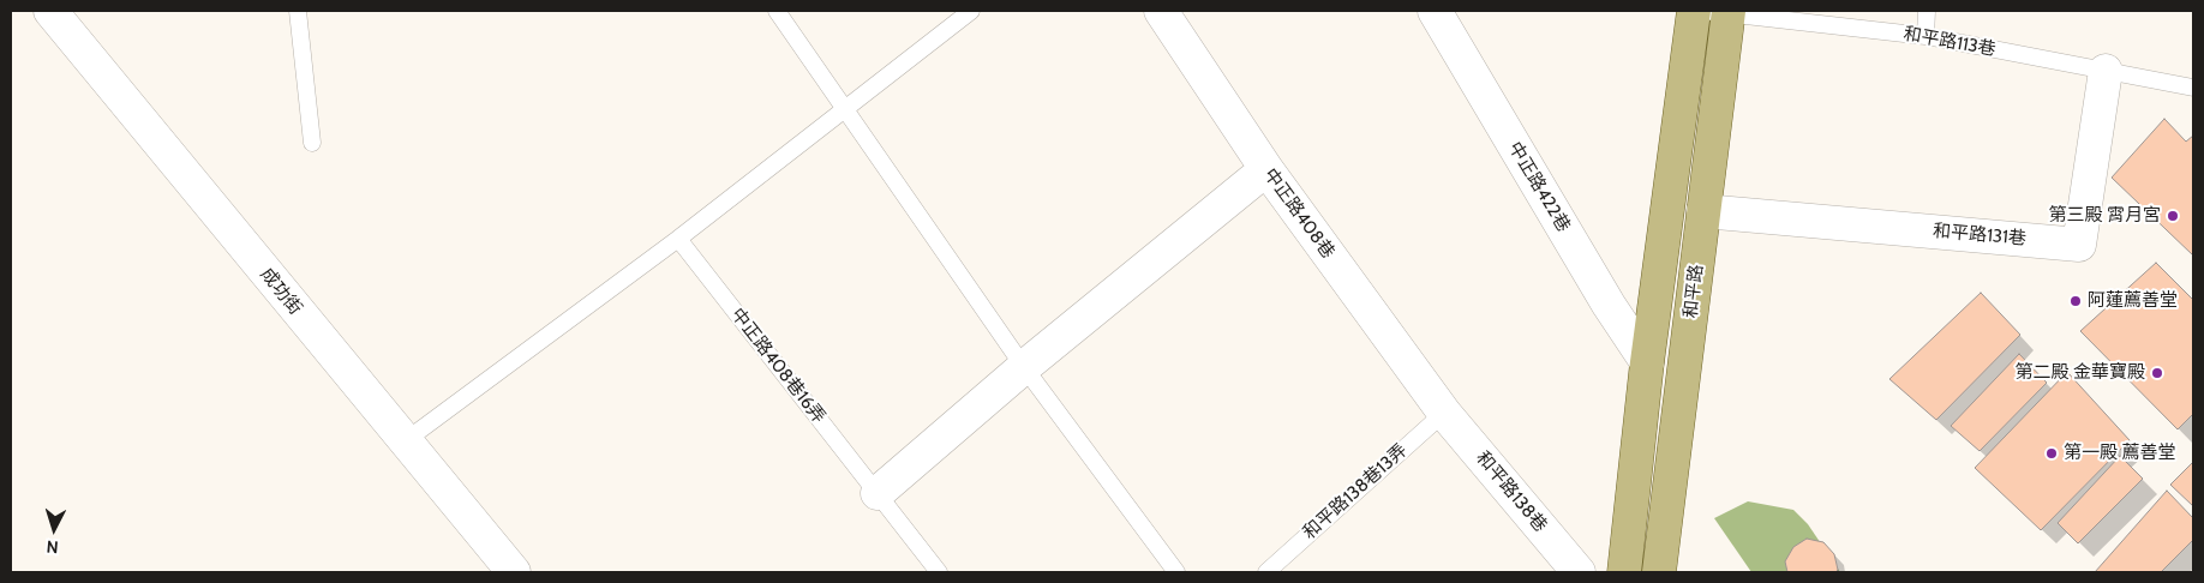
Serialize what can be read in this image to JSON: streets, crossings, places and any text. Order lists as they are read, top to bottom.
{
  "streets": {
    "main road": ["和平路"],
    "street": [
      "中正路422巷",
      "中正路408巷",
      "和平路131巷",
      "成功街",
      "和平路138巷"
    ],
    "lane": ["和平路113巷", "中正路408巷16弄", "和平路138巷13弄"]
  },
  "crossings": [
    ["和平路113巷", "和平路131巷"],
    ["和平路113巷", "和平路"],
    ["中正路422巷", "和平路"],
    ["中正路408巷", "和平路138巷13弄"],
    ["中正路408巷", "和平路138巷"],
    ["和平路131巷", "和平路"],
    ["和平路138巷13弄", "和平路138巷"]
  ],
  "places": [
    "第三殿 霄月宮",
    "阿蓮薦善堂",
    "第二殿 金華寶殿",
    "第一殿 薦善堂"
  ],
  "north": "bottom"
}
